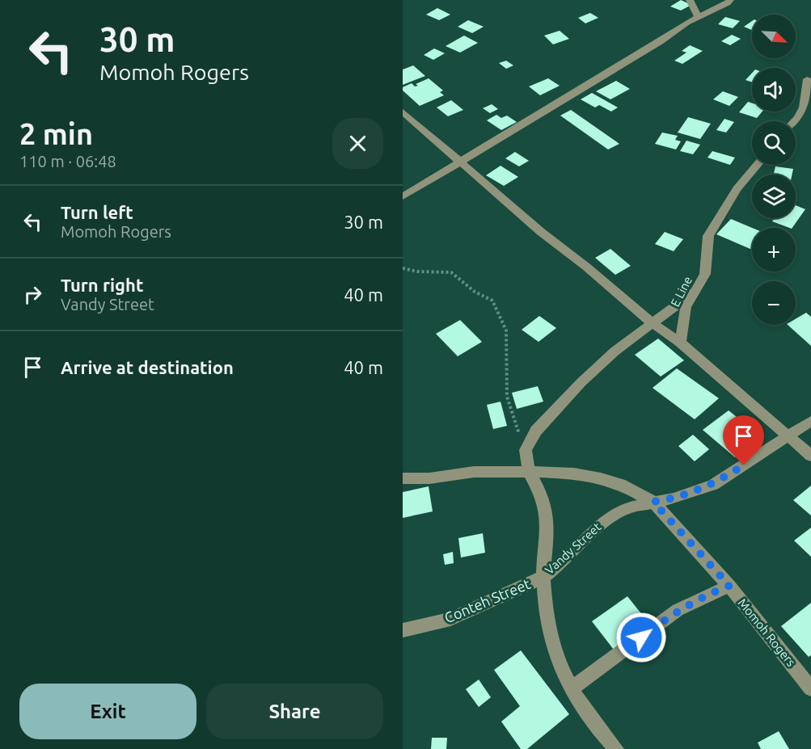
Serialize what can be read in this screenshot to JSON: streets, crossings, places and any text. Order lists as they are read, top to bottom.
{
  "streets": {
    "street": [
      "E Line",
      "Vandy Street",
      "Conteh Street",
      "Momoh Rogers"
    ]
  },
  "crossings": [
    ["Vandy Street", "Conteh Street"],
    ["Vandy Street", "Momoh Rogers"]
  ],
  "north": "bottom right",
  "page": {
    "turn": ["30 m", "Momoh Rogers"],
    "map_buttons": ["+", "−"],
    "heading": ["2 min", "110 m · 06:48"],
    "list": [
      {
        "name": "Turn left",
        "note": "Momoh Rogers",
        "value": "30 m"
      },
      {
        "name": "Turn right",
        "note": "Vandy Street",
        "value": "40 m"
      },
      {
        "name": "Arrive at destination",
        "value": "40 m"
      }
    ],
    "buttons": ["Exit", "Share"]
  }
}
